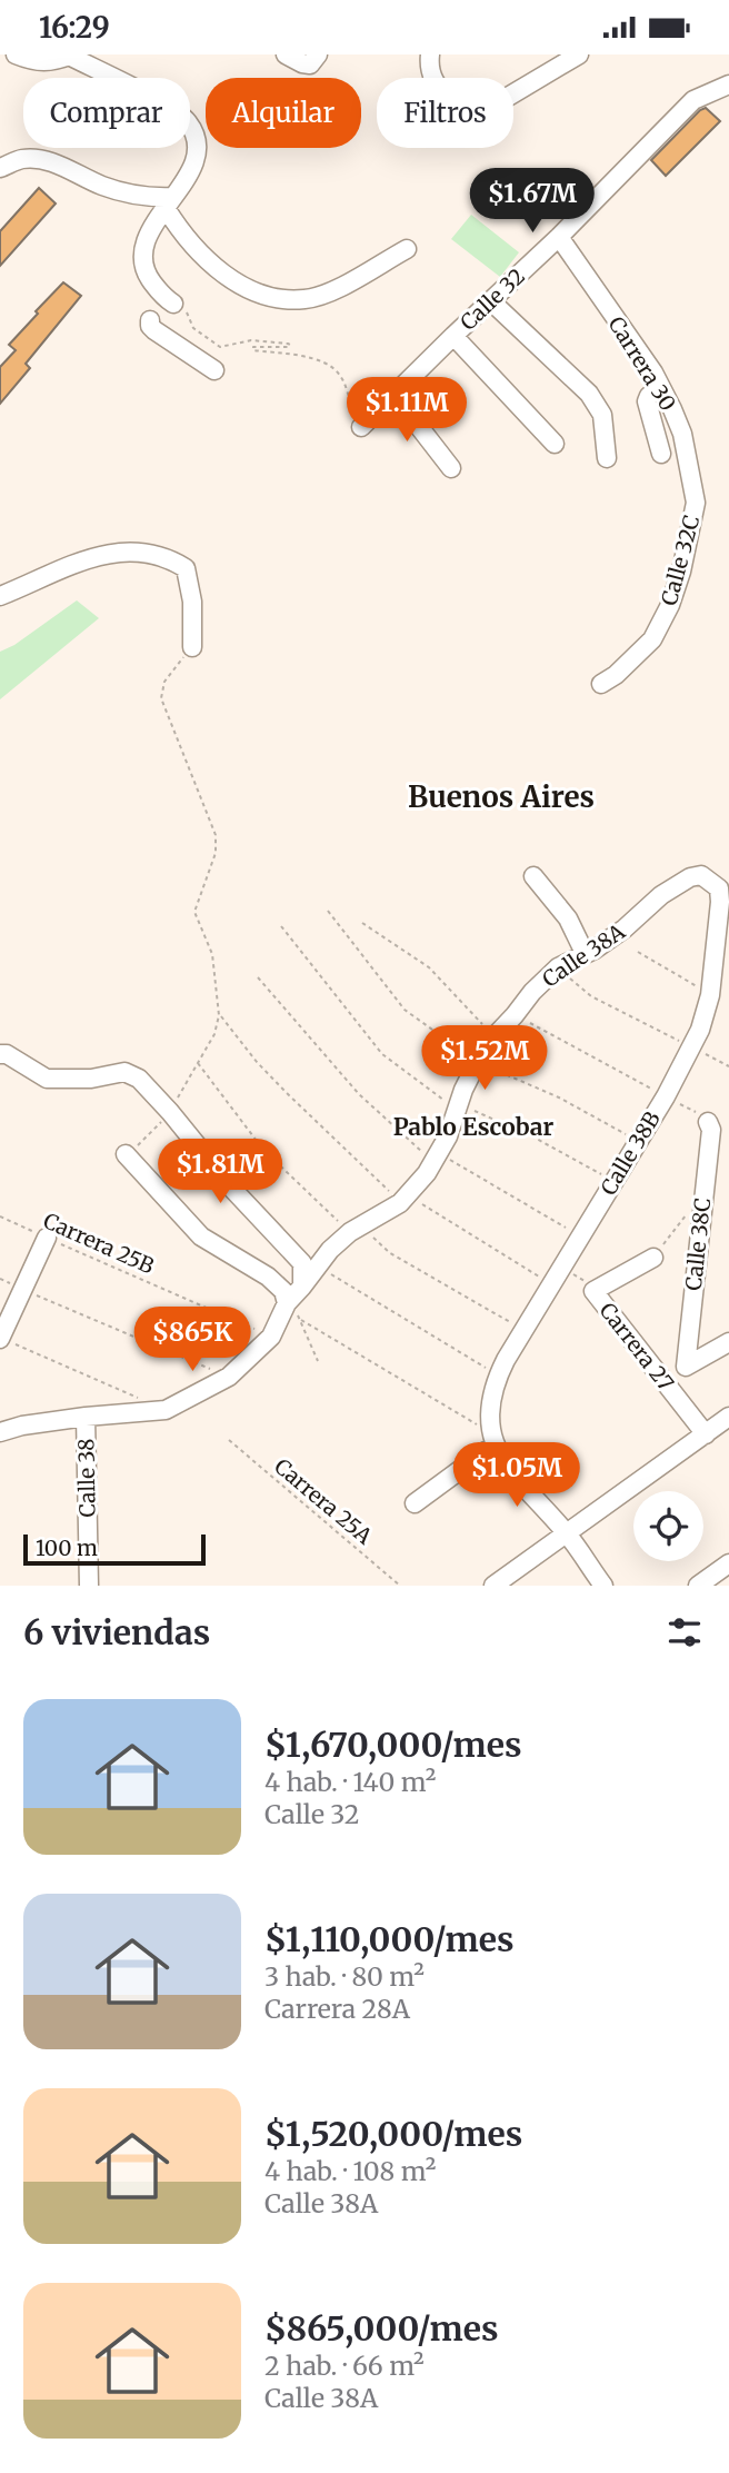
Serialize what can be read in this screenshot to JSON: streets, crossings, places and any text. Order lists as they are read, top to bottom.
{
  "streets": {
    "street": [
      "Calle 32",
      "Carrera 30",
      "Calle 32C",
      "Calle 38A",
      "Calle 38B",
      "Calle 38C",
      "Carrera 27",
      "Calle 38"
    ],
    "path": ["Carrera 25B", "Carrera 25A"]
  },
  "crossings": [
    ["Calle 32", "Carrera 30"],
    ["Carrera 30", "Calle 32C"],
    ["Calle 38A", "Calle 38B"],
    ["Calle 38A", "Carrera 25B"],
    ["Calle 38A", "Calle 38"],
    ["Calle 38B", "Carrera 27"]
  ],
  "districts": ["Buenos Aires", "Pablo Escobar"],
  "scale_bar": "100 m",
  "page": {
    "status": "16:29",
    "chip": ["Comprar", "Alquilar", "Filtros"],
    "price": [
      "$1.67M",
      "$1.11M",
      "$1.52M",
      "$1.81M",
      "$865K",
      "$1.05M"
    ],
    "scale": "100 m",
    "heading": "6 viviendas",
    "list": [
      {
        "name": "$1,670,000/mes",
        "note": "4 hab. · 140 m² · Calle 32"
      },
      {
        "name": "$1,110,000/mes",
        "note": "3 hab. · 80 m² · Carrera 28A"
      },
      {
        "name": "$1,520,000/mes",
        "note": "4 hab. · 108 m² · Calle 38A"
      },
      {
        "name": "$865,000/mes",
        "note": "2 hab. · 66 m² · Calle 38A"
      }
    ]
  }
}
